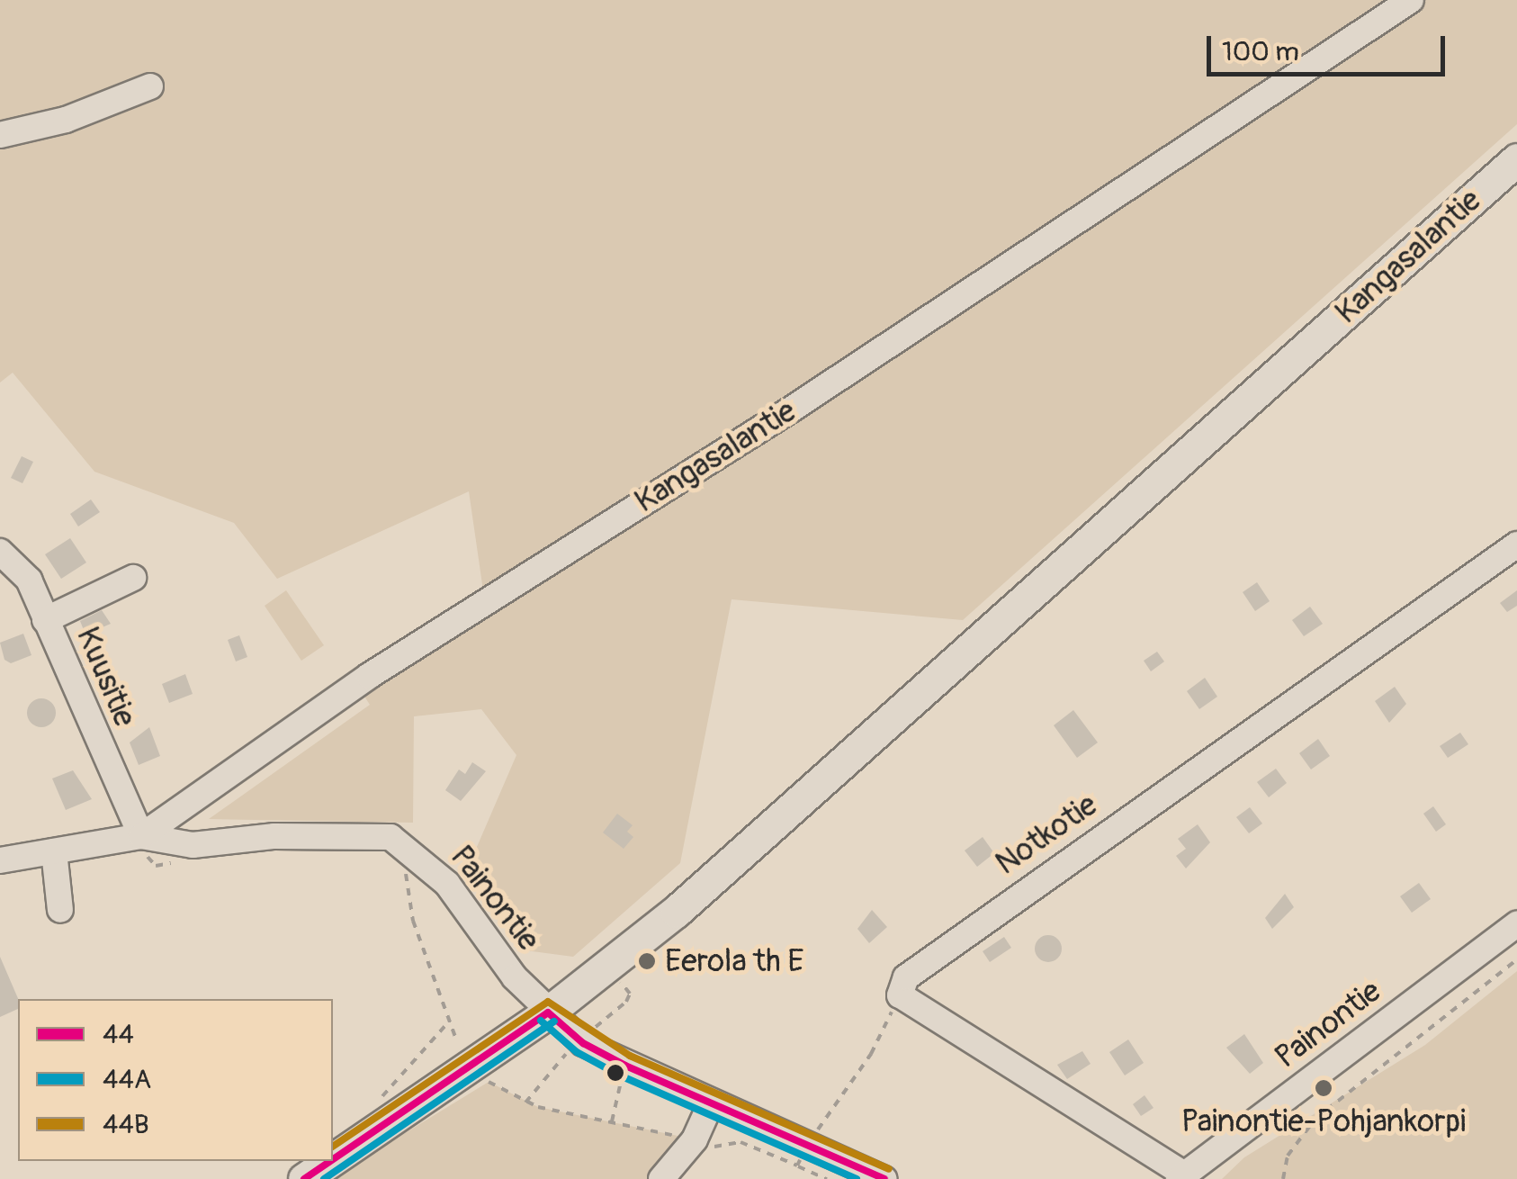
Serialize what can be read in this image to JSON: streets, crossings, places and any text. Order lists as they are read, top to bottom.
{
  "streets": {
    "main road": ["Kangasalantie"],
    "street": ["Kuusitie", "Notkotie", "Painontie"]
  },
  "crossings": [
    ["Kangasalantie", "Kuusitie"],
    ["Kangasalantie", "Painontie"],
    ["Kuusitie", "Painontie"],
    ["Notkotie", "Painontie"]
  ],
  "places": ["Eerola th E", "Painontie-Pohjankorpi"],
  "lines": ["transit line 44B", "transit line 44", "transit line 44A"],
  "legend": ["44", "44A", "44B"],
  "scale_bar": "100 m"
}
